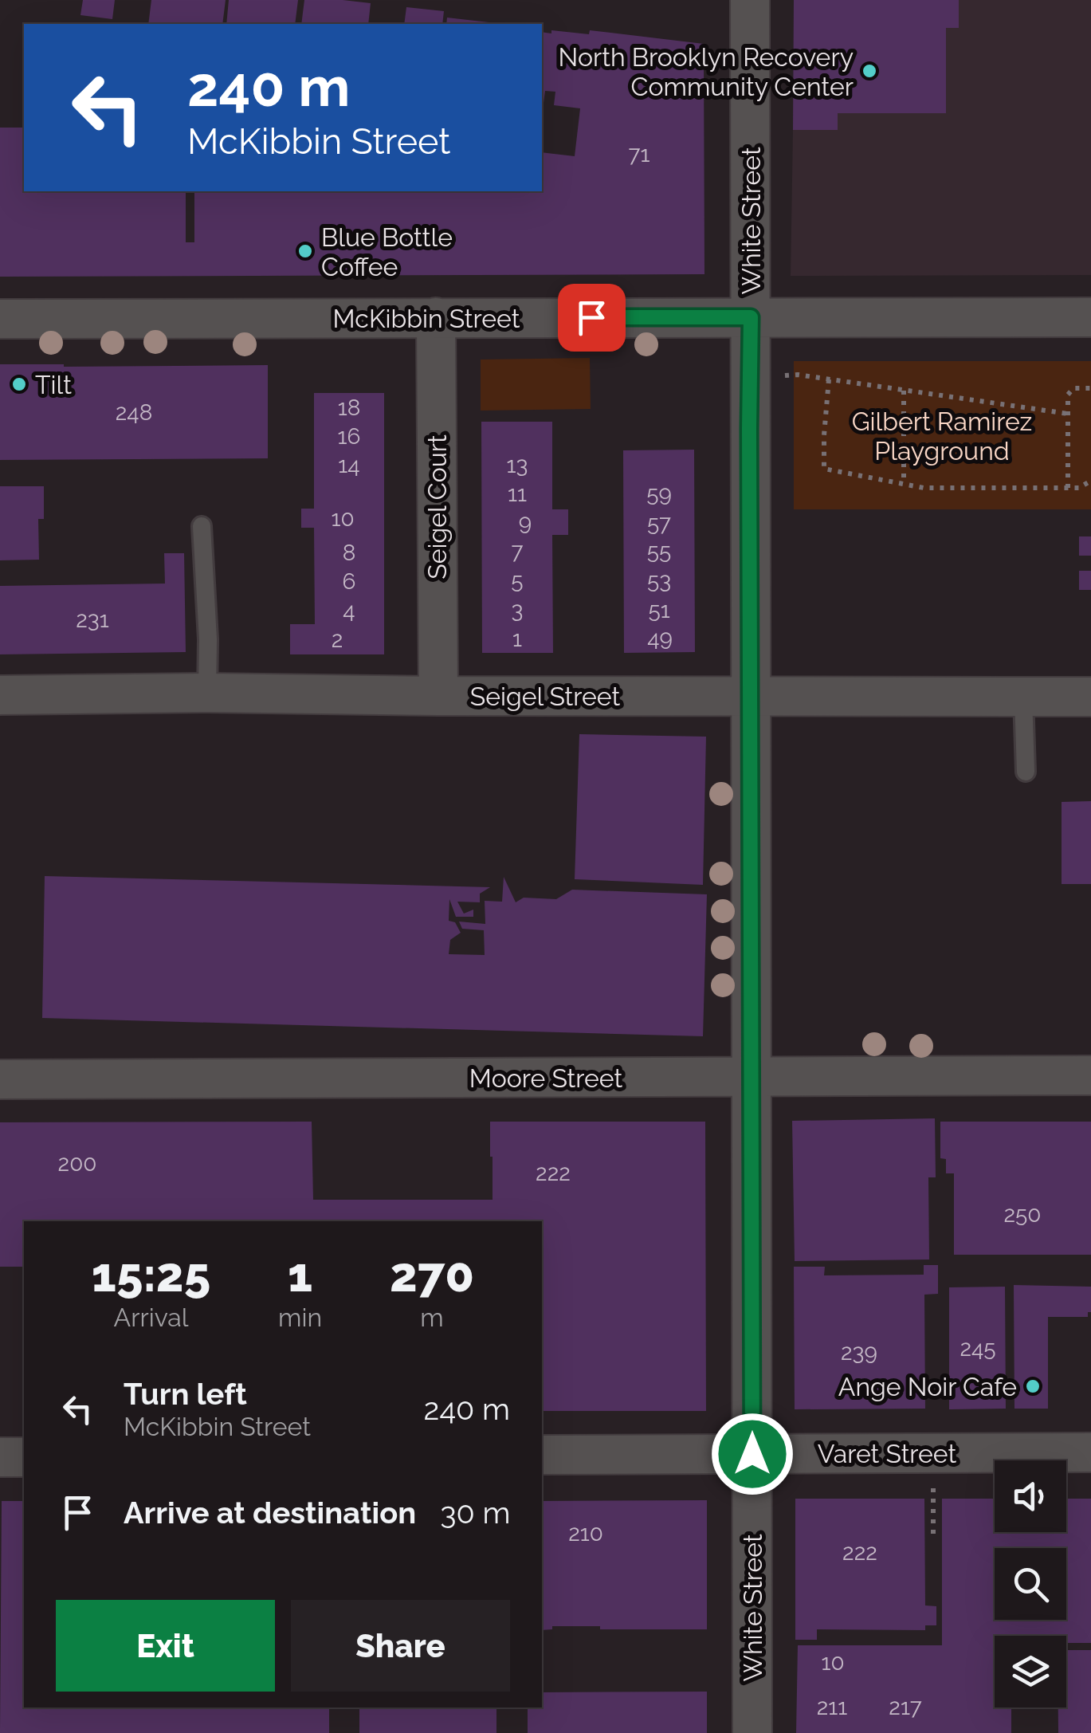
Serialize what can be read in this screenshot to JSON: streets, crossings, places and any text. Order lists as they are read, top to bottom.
{
  "streets": {
    "street": [
      "White Street",
      "McKibbin Street",
      "Seigel Court",
      "Seigel Street",
      "Moore Street",
      "Varet Street"
    ]
  },
  "crossings": [
    ["White Street", "McKibbin Street"],
    ["White Street", "Seigel Street"],
    ["White Street", "Moore Street"],
    ["White Street", "Varet Street"],
    ["McKibbin Street", "Seigel Court"],
    ["Seigel Court", "Seigel Street"]
  ],
  "parks": ["Gilbert Ramirez Playground"],
  "places": [
    "North Brooklyn Recovery Community Center",
    "Blue Bottle Coffee",
    "Tilt",
    "Ange Noir Cafe"
  ],
  "house_numbers": [
    "71",
    "18",
    "248",
    "16",
    "14",
    "13",
    "11",
    "59",
    "10",
    "9",
    "57",
    "7",
    "55",
    "8",
    "5",
    "53",
    "6",
    "4",
    "3",
    "51",
    "231",
    "49",
    "1",
    "2",
    "200",
    "222",
    "250",
    "245",
    "239",
    "210",
    "222",
    "10",
    "211",
    "217"
  ],
  "page": {
    "turn": ["240 m", "McKibbin Street"],
    "eta": [
      "15:25",
      "Arrival",
      "1",
      "min",
      "270",
      "m"
    ],
    "list": [
      {
        "name": "Turn left",
        "note": "McKibbin Street",
        "value": "240 m"
      },
      {
        "name": "Arrive at destination",
        "value": "30 m"
      }
    ],
    "buttons": ["Exit", "Share"]
  }
}
